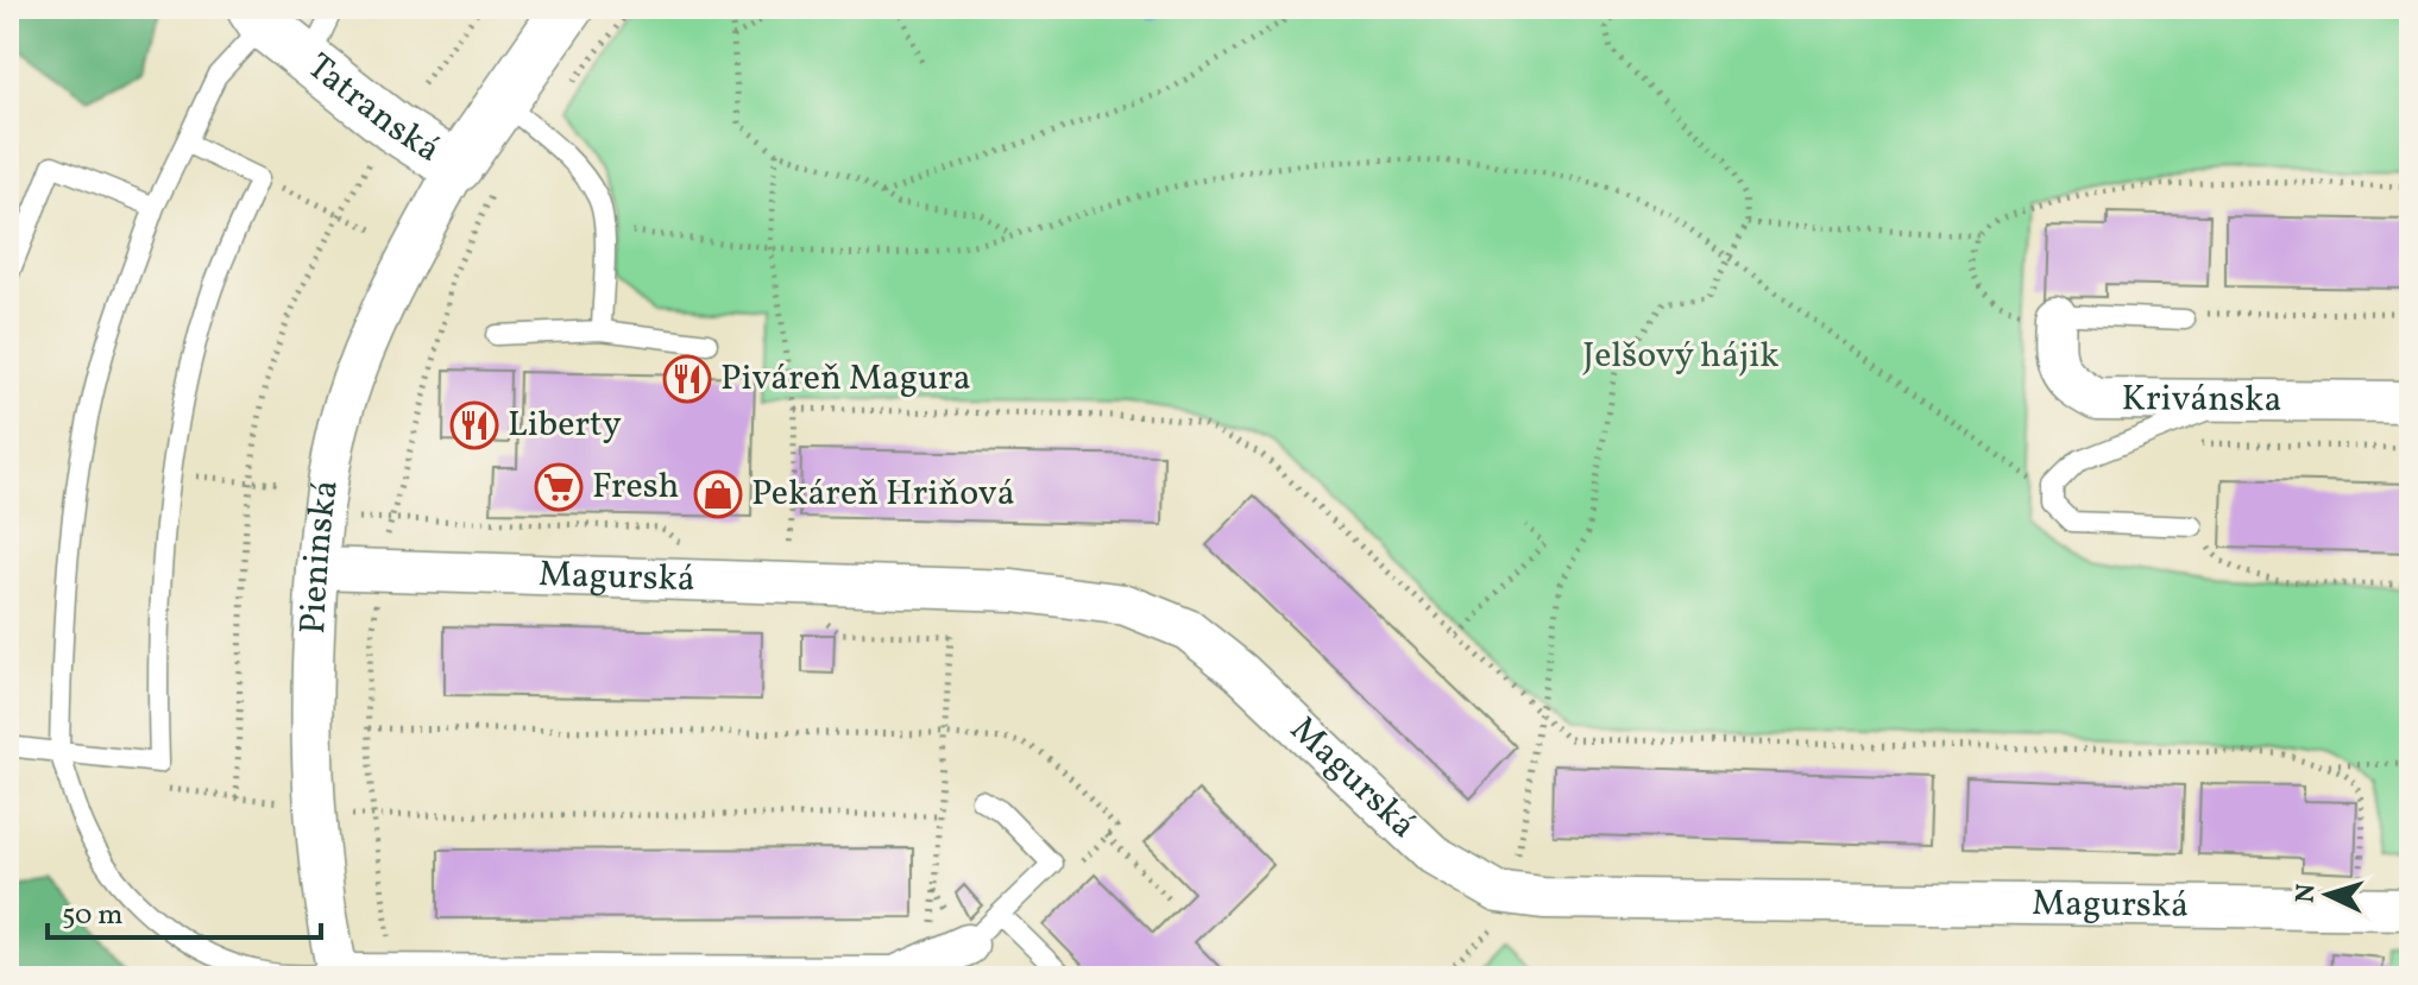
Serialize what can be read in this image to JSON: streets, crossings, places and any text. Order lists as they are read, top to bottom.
{
  "streets": {
    "street": [
      "Tatranská",
      "Krivánska",
      "Pieninská",
      "Magurská"
    ]
  },
  "crossings": [
    ["Tatranská", "Pieninská"],
    ["Pieninská", "Magurská"]
  ],
  "parks": ["Jelšový hájik"],
  "places": {
    "restaurant": ["Piváreň Magura", "Liberty"],
    "supermarket": ["Fresh"],
    "shop": ["Pekáreň Hriňová"]
  },
  "scale_bar": "50 m",
  "north": "left"
}
